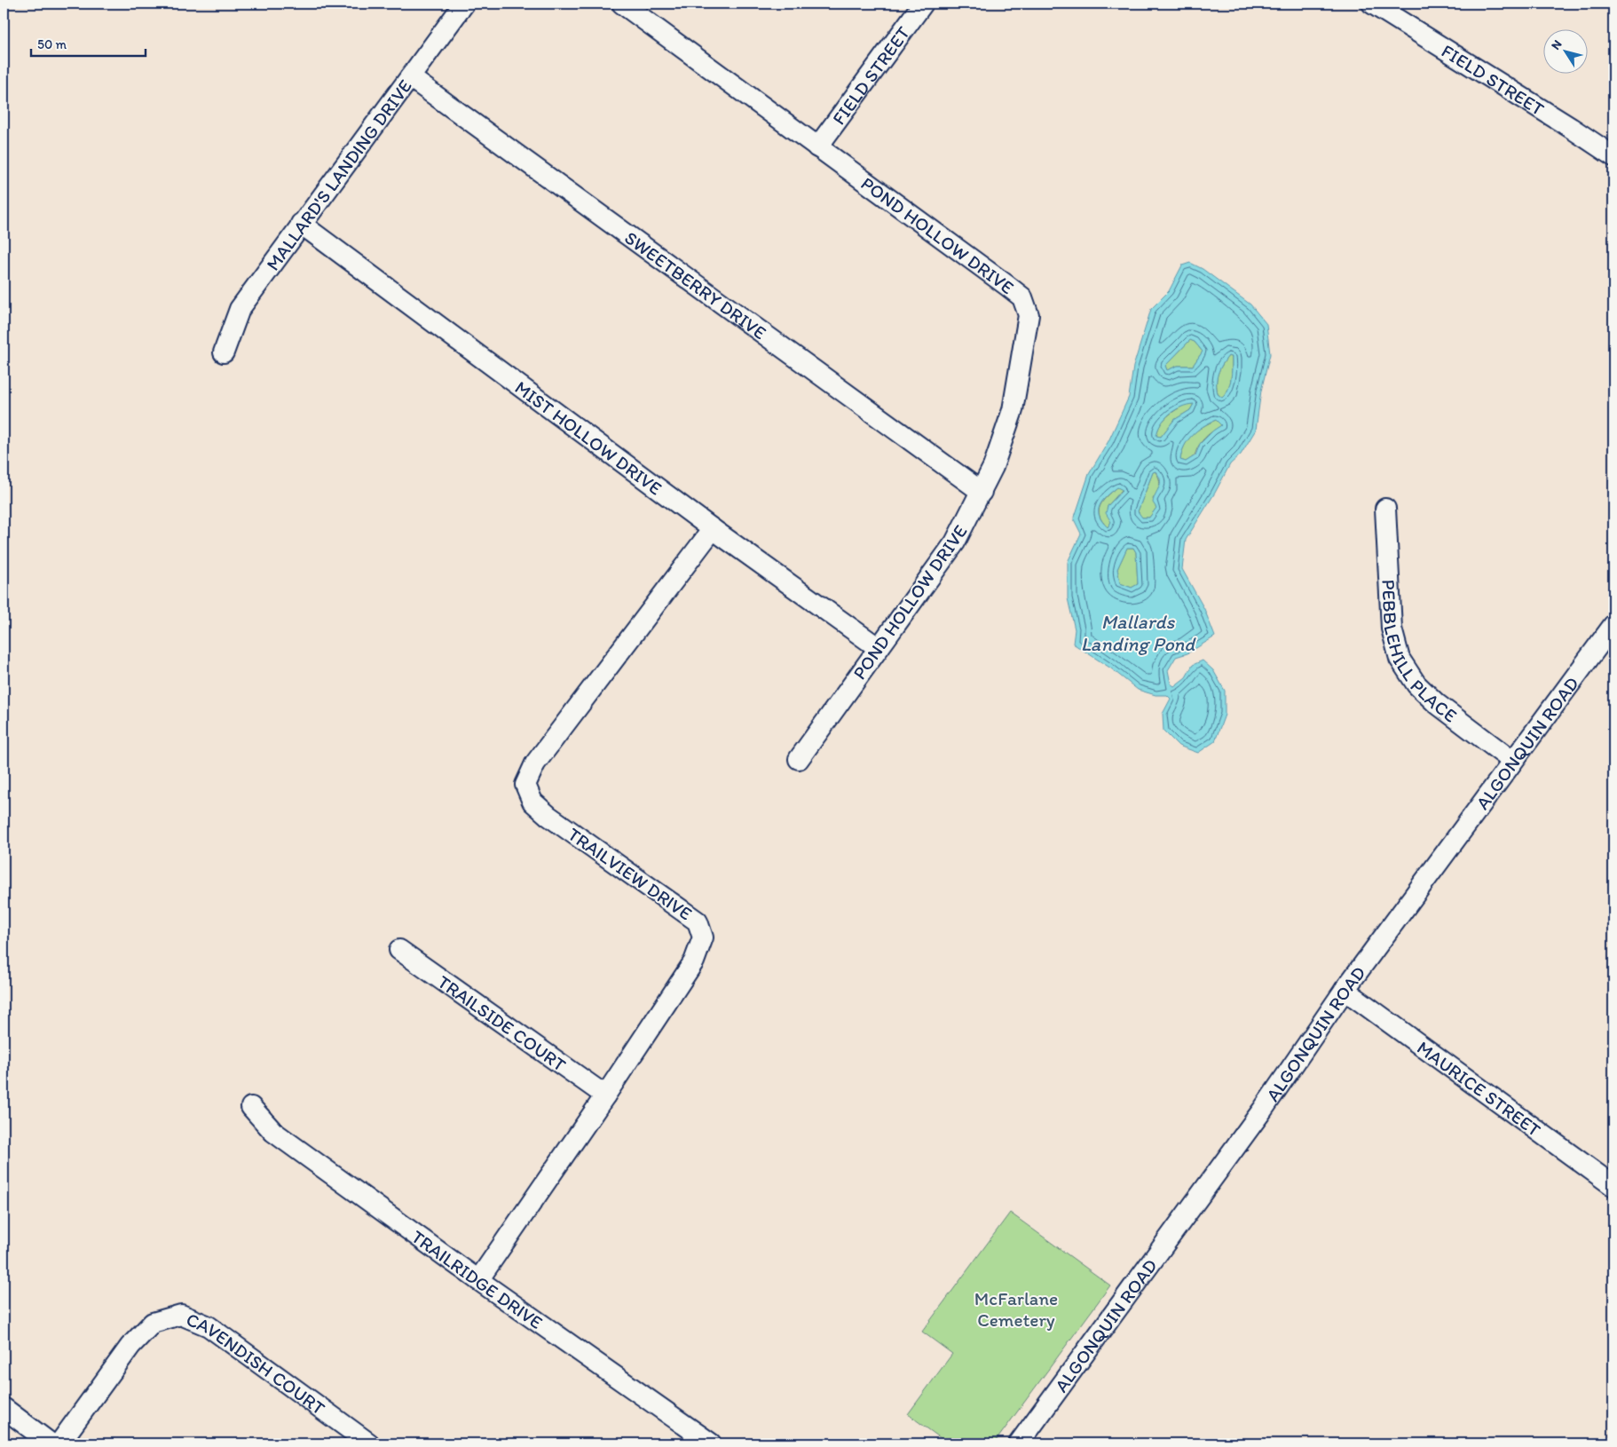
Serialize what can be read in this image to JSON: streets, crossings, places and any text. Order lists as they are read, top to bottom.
{
  "streets": {
    "street": [
      "FIELD STREET",
      "MALLARD'S LANDING DRIVE",
      "POND HOLLOW DRIVE",
      "SWEETBERRY DRIVE",
      "MIST HOLLOW DRIVE",
      "PEBBLEHILL PLACE",
      "ALGONQUIN ROAD",
      "TRAILVIEW DRIVE",
      "TRAILSIDE COURT",
      "MAURICE STREET",
      "TRAILRIDGE DRIVE",
      "CAVENDISH COURT"
    ]
  },
  "crossings": [
    ["FIELD STREET", "POND HOLLOW DRIVE"],
    ["MALLARD'S LANDING DRIVE", "SWEETBERRY DRIVE"],
    ["MALLARD'S LANDING DRIVE", "MIST HOLLOW DRIVE"],
    ["POND HOLLOW DRIVE", "SWEETBERRY DRIVE"],
    ["POND HOLLOW DRIVE", "MIST HOLLOW DRIVE"],
    ["MIST HOLLOW DRIVE", "TRAILVIEW DRIVE"],
    ["PEBBLEHILL PLACE", "ALGONQUIN ROAD"],
    ["ALGONQUIN ROAD", "MAURICE STREET"],
    ["TRAILVIEW DRIVE", "TRAILSIDE COURT"],
    ["TRAILVIEW DRIVE", "TRAILRIDGE DRIVE"]
  ],
  "water": ["Mallards Landing Pond"],
  "parks": ["McFarlane Cemetery"],
  "scale_bar": "50 m",
  "north": "top left"
}
